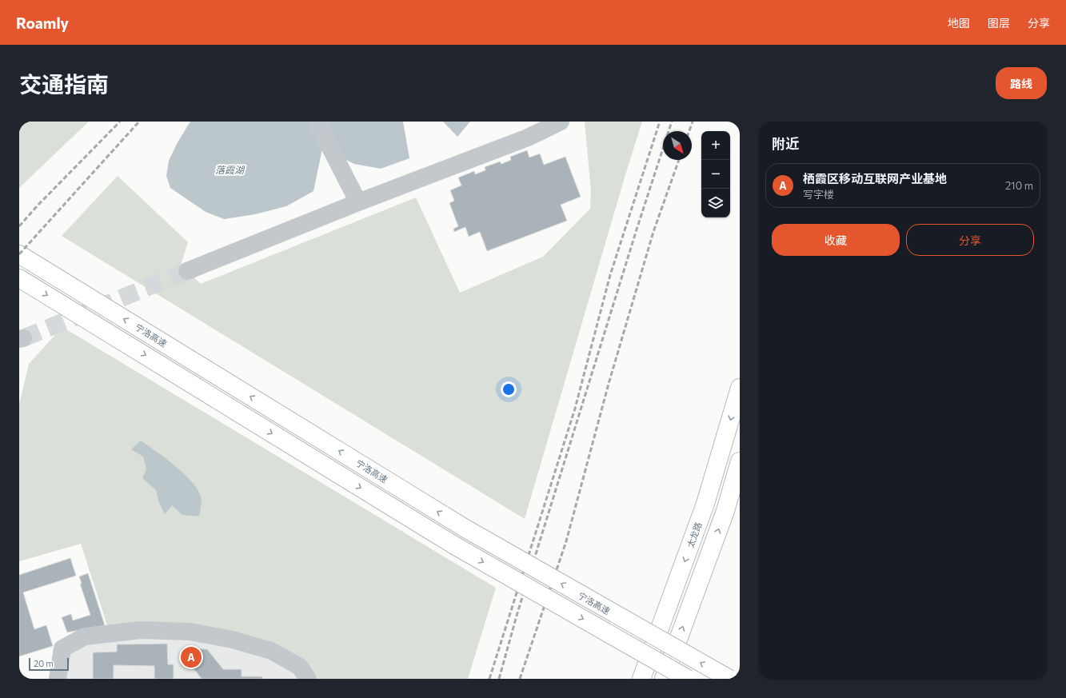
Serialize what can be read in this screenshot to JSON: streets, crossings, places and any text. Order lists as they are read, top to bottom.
{
  "streets": {
    "main road": ["宁洛高速", "太龙路"]
  },
  "water": ["落霞湖"],
  "scale_bar": "20 m",
  "north": "bottom right",
  "page": {
    "header": "Roamly",
    "nav": ["地图", "图层", "分享"],
    "title": "交通指南",
    "buttons": [
      "路线",
      ["收藏", "分享"]
    ],
    "heading": "附近",
    "map_buttons": ["+", "−"],
    "list": [
      {
        "mark": "A",
        "name": "栖霞区移动互联网产业基地",
        "note": "写字楼",
        "value": "210 m"
      }
    ],
    "pins": "A",
    "scale": "20 m"
  }
}
